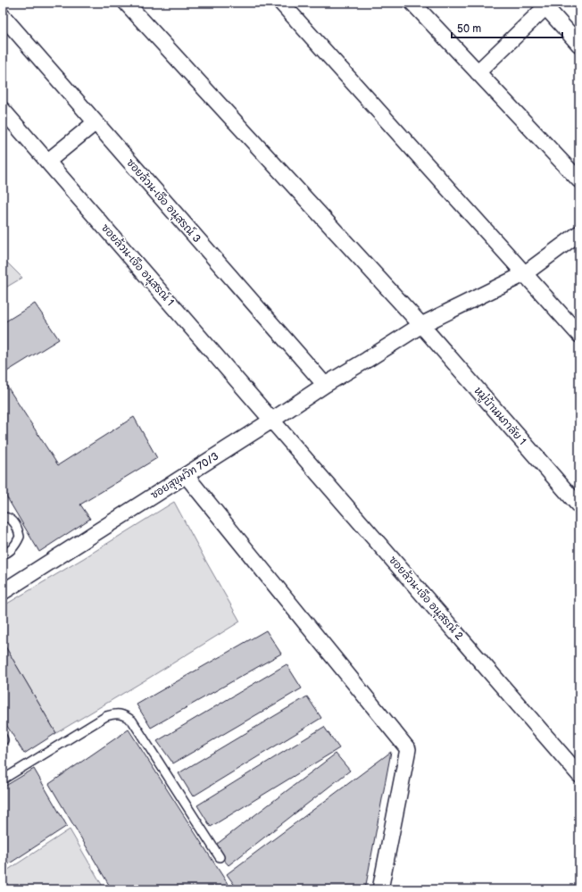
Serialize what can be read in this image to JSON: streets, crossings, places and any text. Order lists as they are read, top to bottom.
{
  "streets": {
    "street": [
      "ซอยล้วน-เจือ อนุสรณ์ 3",
      "ซอยล้วน-เจือ อนุสรณ์ 1",
      "หมู่บ้านนภาลัย 1",
      "ซอยสุขุมวิท 70/3",
      "ซอยล้วน-เจือ อนุสรณ์ 2"
    ]
  },
  "crossings": [
    ["ซอยล้วน-เจือ อนุสรณ์ 3", "ซอยสุขุมวิท 70/3"],
    ["ซอยล้วน-เจือ อนุสรณ์ 1", "ซอยสุขุมวิท 70/3"],
    ["ซอยล้วน-เจือ อนุสรณ์ 1", "ซอยล้วน-เจือ อนุสรณ์ 2"],
    ["หมู่บ้านนภาลัย 1", "ซอยสุขุมวิท 70/3"],
    ["ซอยสุขุมวิท 70/3", "ซอยล้วน-เจือ อนุสรณ์ 2"]
  ],
  "scale_bar": "50 m"
}
